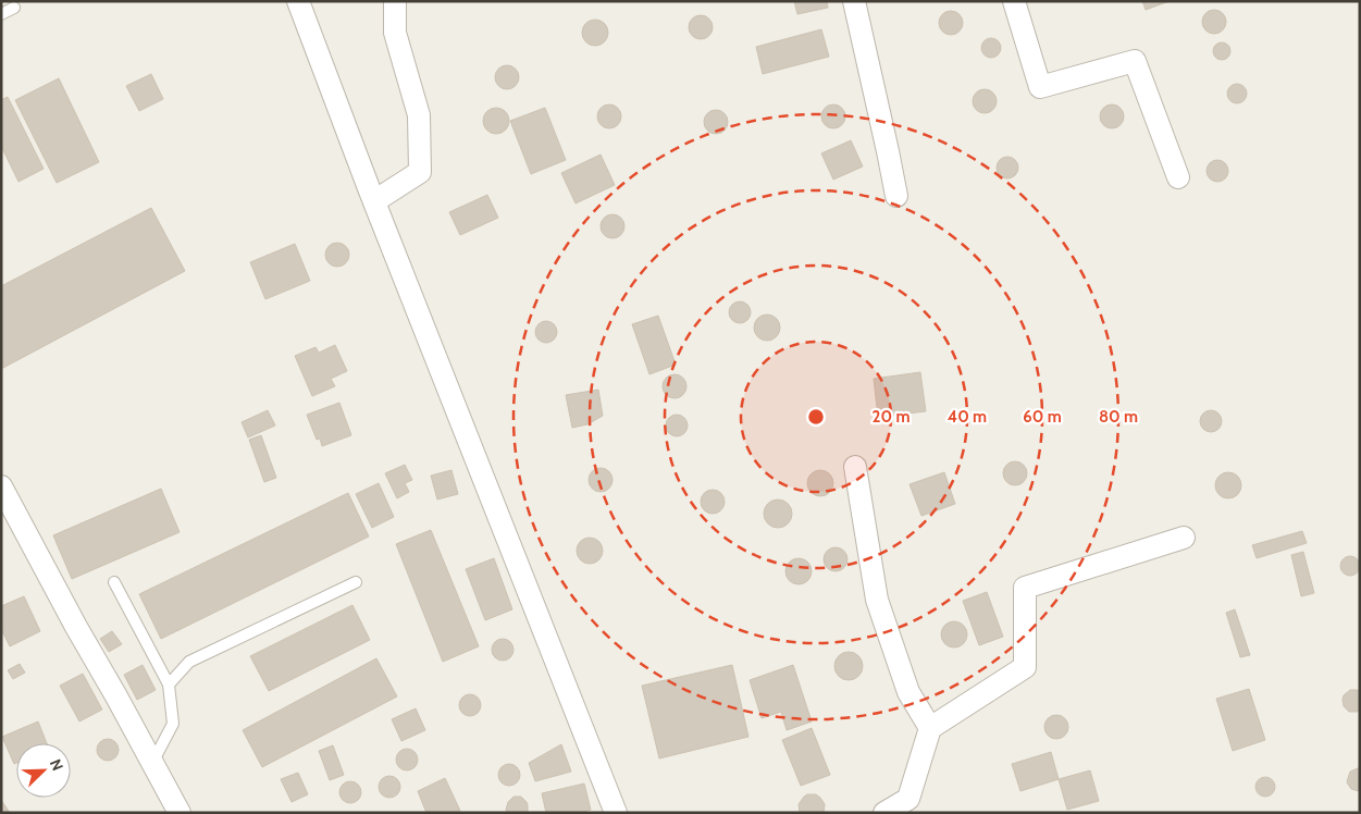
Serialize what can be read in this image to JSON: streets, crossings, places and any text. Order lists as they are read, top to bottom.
{
  "north": "top right",
  "rings": [
    "20 m",
    "40 m",
    "60 m",
    "80 m"
  ]
}
